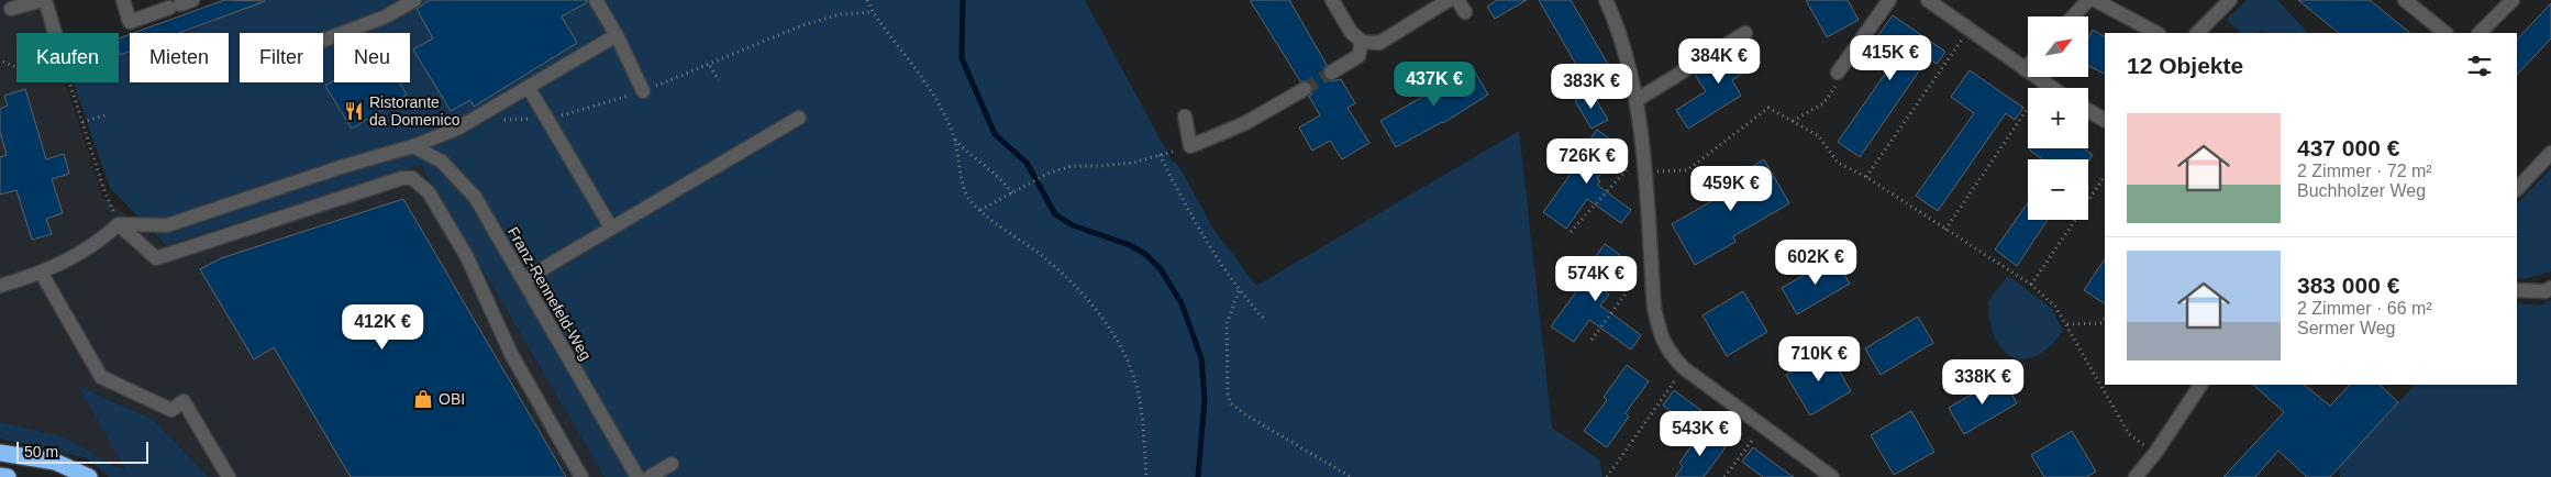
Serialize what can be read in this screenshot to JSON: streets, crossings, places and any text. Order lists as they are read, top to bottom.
{
  "streets": {
    "street": ["Franz-Rennefeld-Weg"]
  },
  "places": {
    "restaurant": ["Ristorante da Domenico"],
    "shop": ["OBI"]
  },
  "scale_bar": "50 m",
  "north": "top right",
  "page": {
    "map_buttons": ["+", "−"],
    "chip": [
      "Kaufen",
      "Mieten",
      "Filter",
      "Neu"
    ],
    "heading": "12 Objekte",
    "price": [
      "415K €",
      "384K €",
      "437K €",
      "383K €",
      "726K €",
      "459K €",
      "602K €",
      "574K €",
      "412K €",
      "710K €",
      "338K €",
      "543K €"
    ],
    "list": [
      {
        "name": "437 000 €",
        "note": "2 Zimmer · 72 m² · Buchholzer Weg"
      },
      {
        "name": "383 000 €",
        "note": "2 Zimmer · 66 m² · Sermer Weg"
      }
    ],
    "scale": "50 m"
  }
}
